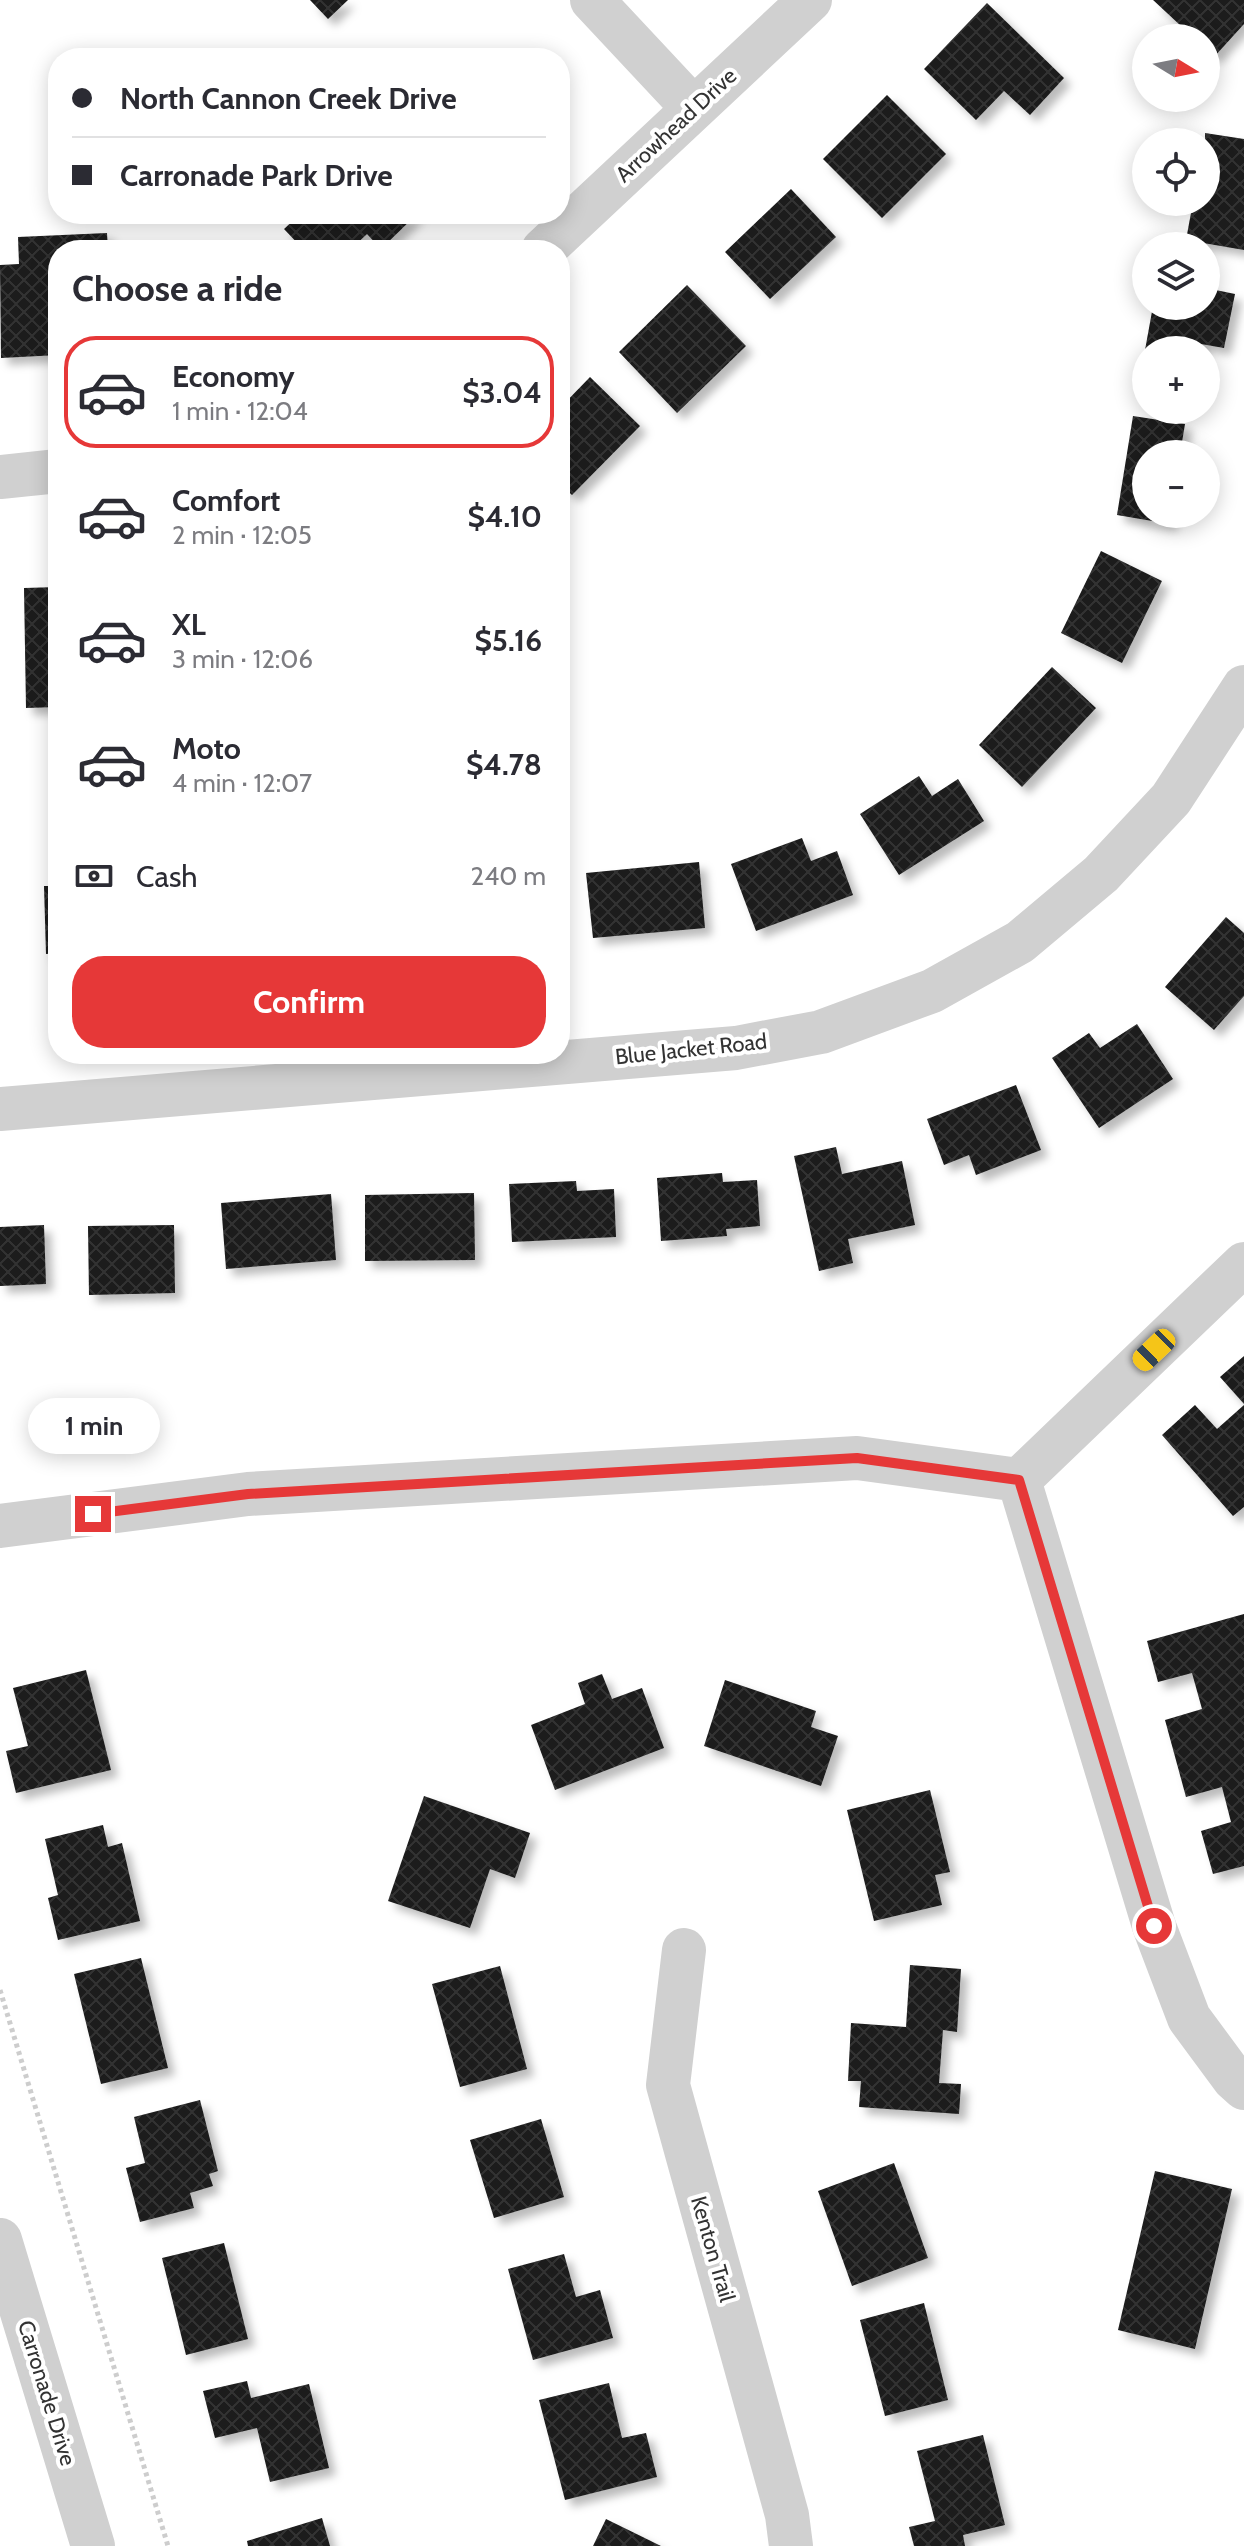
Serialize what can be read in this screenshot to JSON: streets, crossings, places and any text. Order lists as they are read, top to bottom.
{
  "streets": {
    "street": [
      "Arrowhead Drive",
      "Blue Jacket Road",
      "Kenton Trail",
      "Carronade Drive"
    ]
  },
  "north": "right",
  "page": {
    "map_buttons": ["+", "−"],
    "banner": ["North Cannon Creek Drive", "Carronade Park Drive"],
    "heading": "Choose a ride",
    "list": [
      {
        "name": "Economy",
        "note": "1 min · 12:04",
        "value": "$3.04"
      },
      {
        "name": "Comfort",
        "note": "2 min · 12:05",
        "value": "$4.10"
      },
      {
        "name": "XL",
        "note": "3 min · 12:06",
        "value": "$5.16"
      },
      {
        "name": "Moto",
        "note": "4 min · 12:07",
        "value": "$4.78"
      }
    ],
    "pay": ["Cash", "240 m"],
    "buttons": "Confirm",
    "bubble": "1 min"
  }
}
